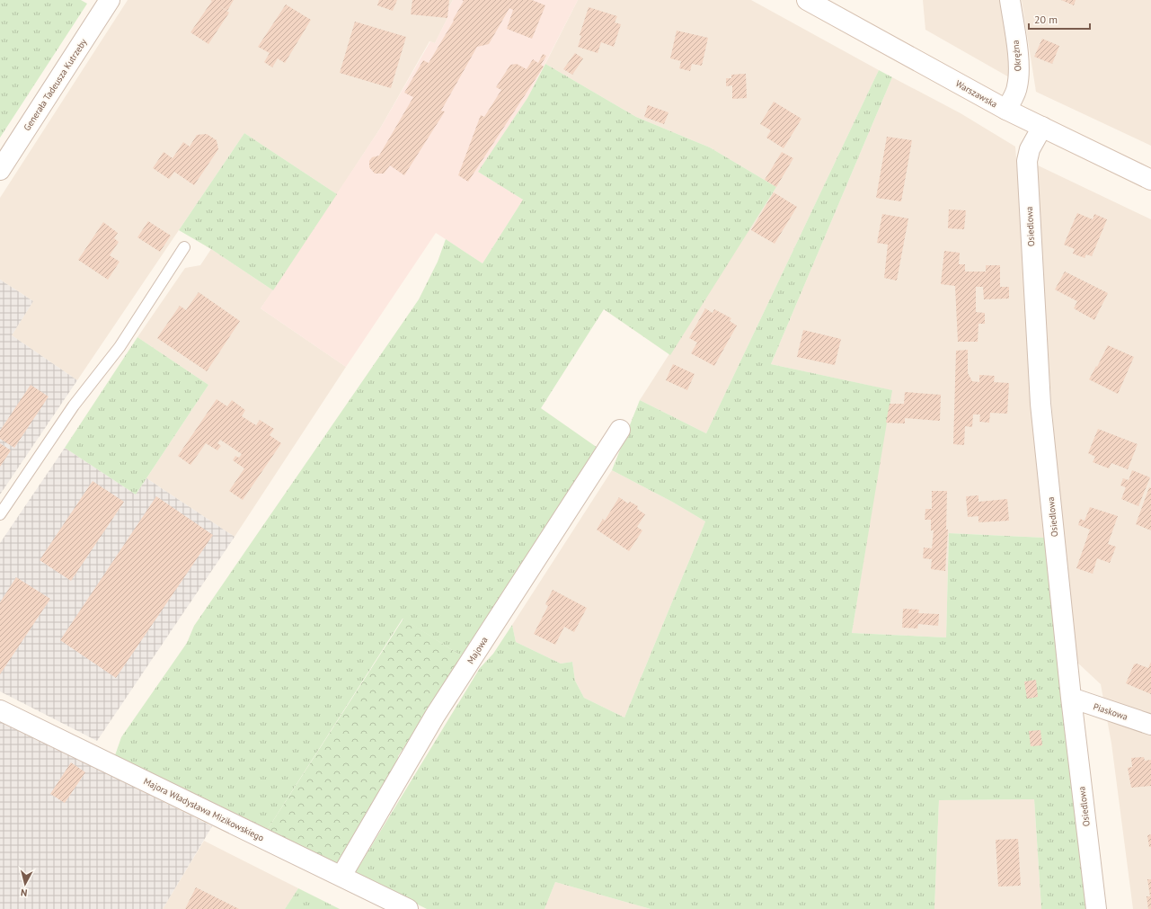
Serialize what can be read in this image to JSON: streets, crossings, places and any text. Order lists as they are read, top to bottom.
{
  "streets": {
    "street": [
      "Okrężna",
      "Generała Tadeusza Kutrzeby",
      "Warszawska",
      "Osiedlowa",
      "Majowa",
      "Piaskowa",
      "Majora Władysława Mizikowskiego"
    ]
  },
  "crossings": [
    ["Okrężna", "Warszawska"],
    ["Warszawska", "Osiedlowa"],
    ["Osiedlowa", "Piaskowa"],
    ["Majowa", "Majora Władysława Mizikowskiego"]
  ],
  "scale_bar": "20 m",
  "north": "bottom"
}
